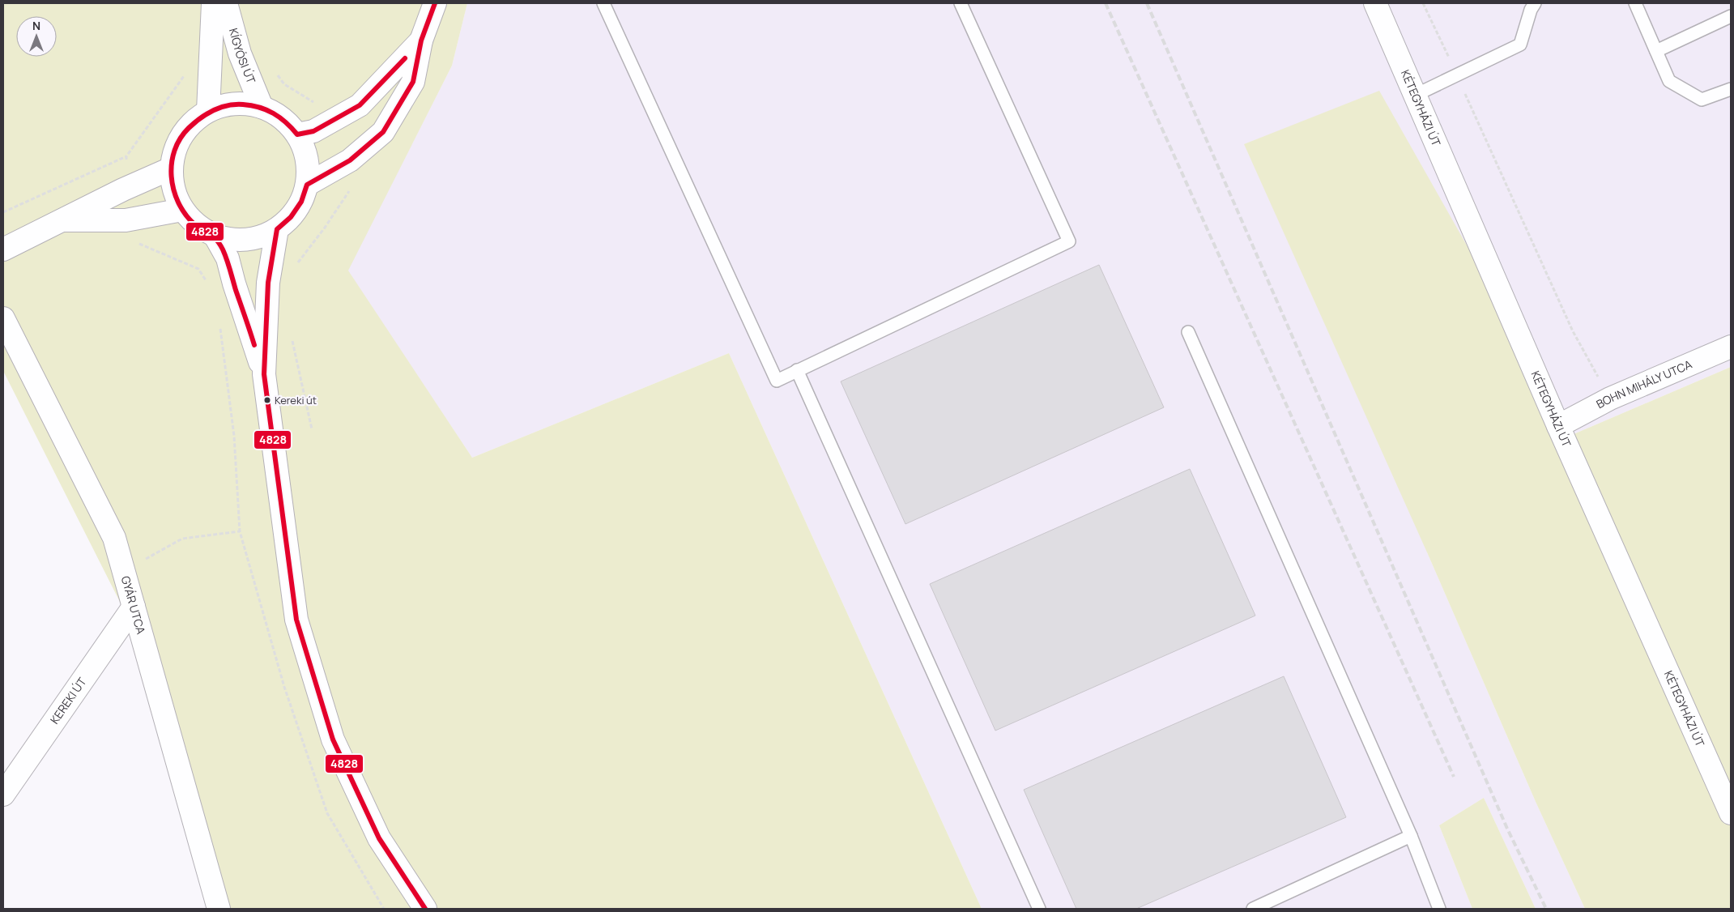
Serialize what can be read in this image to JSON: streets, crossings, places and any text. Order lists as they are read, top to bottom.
{
  "streets": {
    "street": [
      "KÍGYÓSI ÚT",
      "KÉTEGYHÁZI ÚT",
      "BOHN MIHÁLY UTCA",
      "GYÁR UTCA",
      "KEREKI ÚT"
    ]
  },
  "crossings": [
    ["KÉTEGYHÁZI ÚT", "BOHN MIHÁLY UTCA"],
    ["GYÁR UTCA", "KEREKI ÚT"]
  ],
  "places": ["Kereki út"],
  "lines": ["transit line 4828"],
  "north": "top"
}
